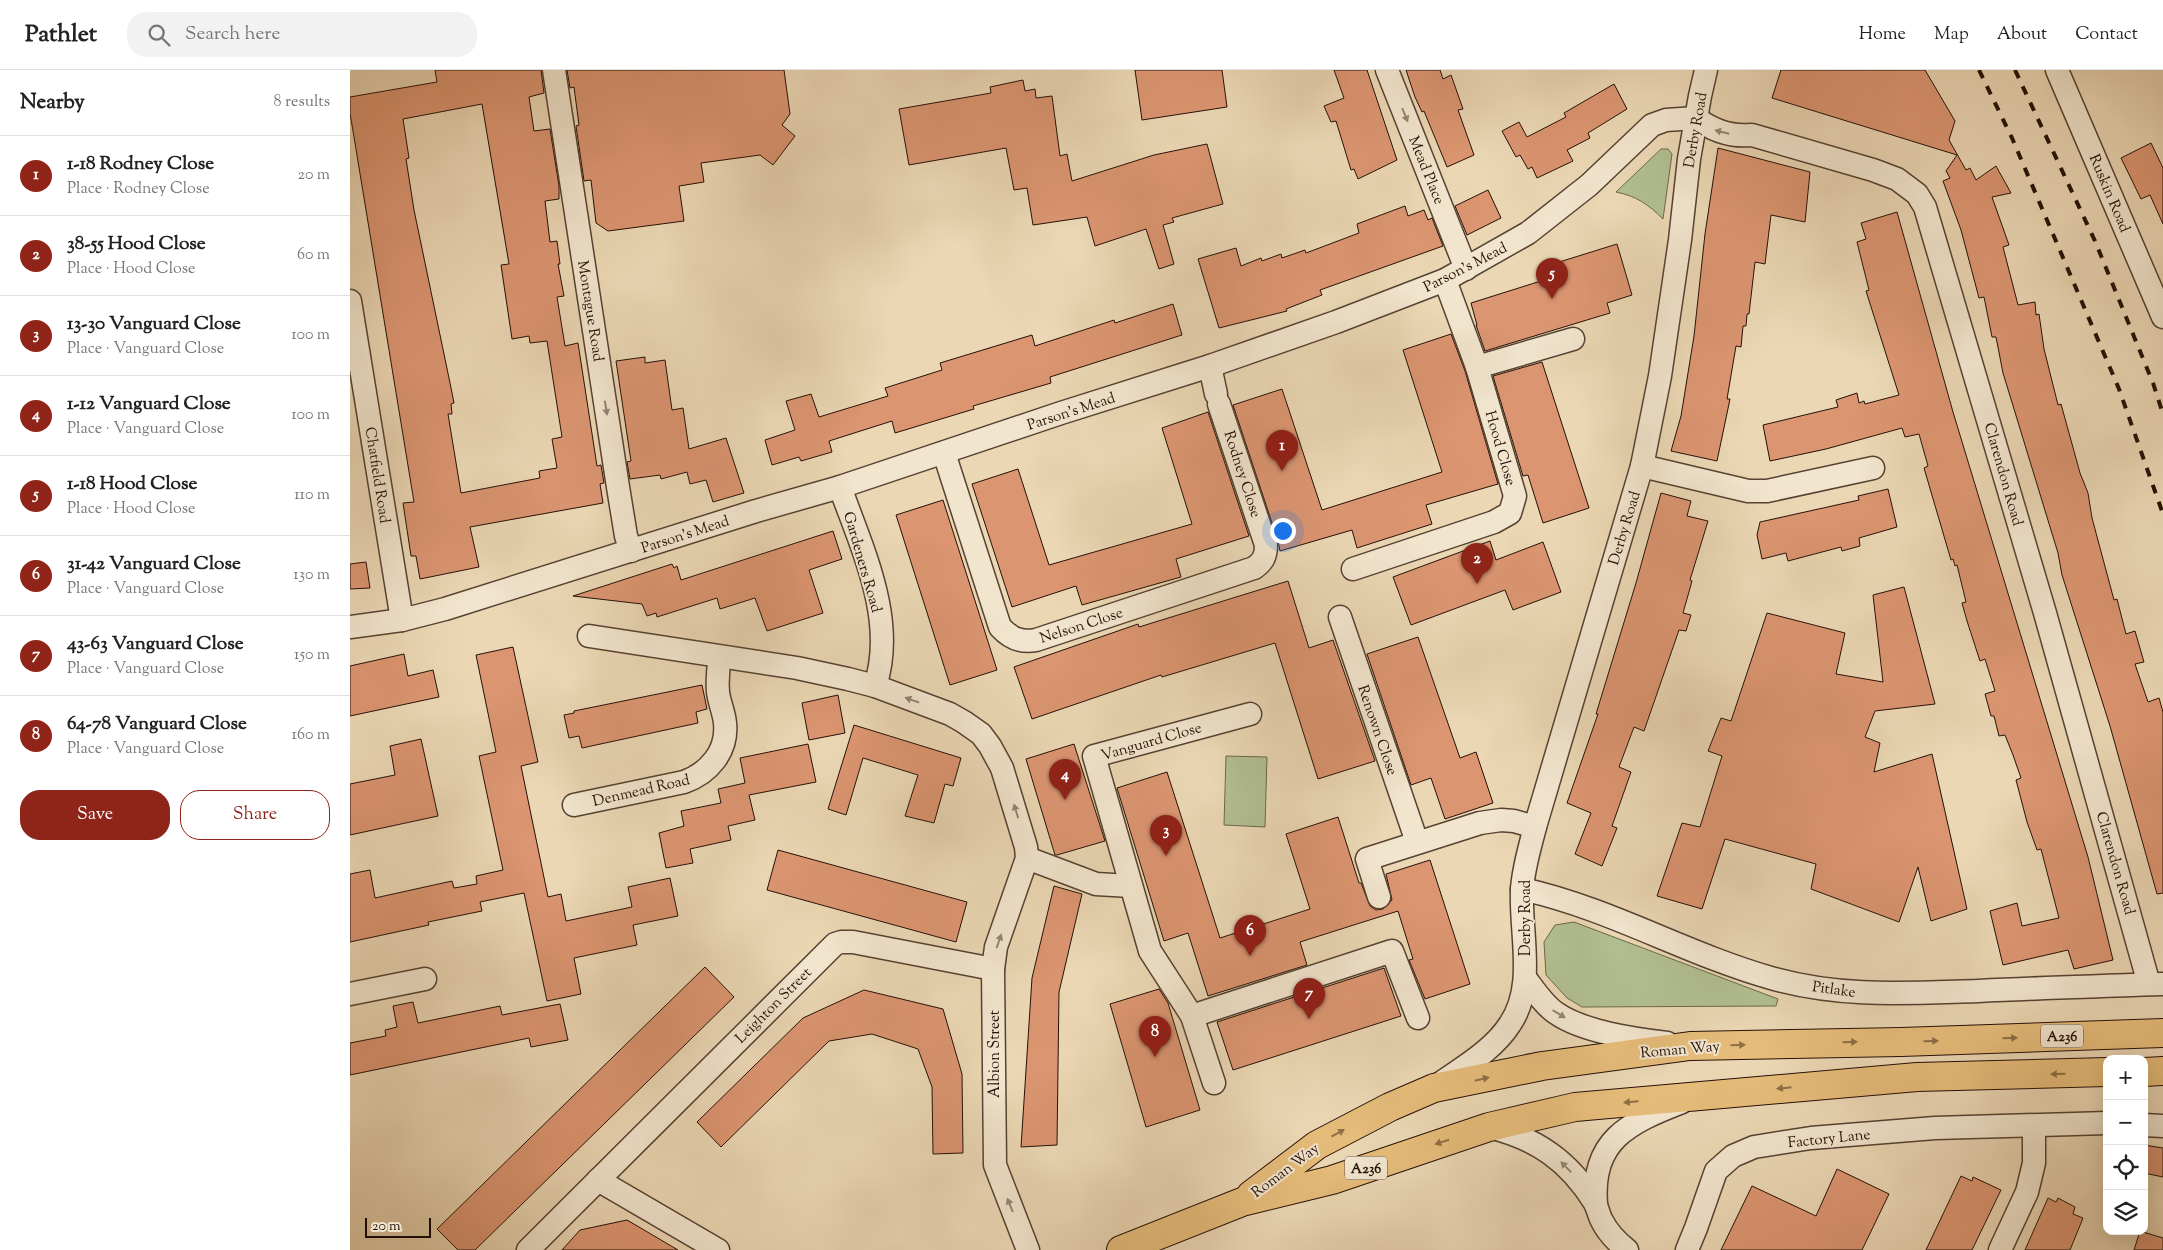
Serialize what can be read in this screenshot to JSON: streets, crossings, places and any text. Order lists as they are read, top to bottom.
{
  "streets": {
    "main road": ["A236", "Roman Way"],
    "street": [
      "Derby Road",
      "Mead Place",
      "Ruskin Road",
      "Parson's Mead",
      "Montague Road",
      "Hood Close",
      "Rodney Close",
      "Clarendon Road",
      "Chatfield Road",
      "Gardeners Road",
      "Nelson Close",
      "Renown Close",
      "Vanguard Close",
      "Denmead Road",
      "Pitlake",
      "Leighton Street",
      "Albion Street",
      "Factory Lane"
    ]
  },
  "crossings": [
    ["Derby Road", "Parson's Mead"],
    ["Derby Road", "Clarendon Road"],
    ["Derby Road", "Pitlake"],
    ["Derby Road", "Roman Way"],
    ["Mead Place", "Parson's Mead"],
    ["Parson's Mead", "Montague Road"],
    ["Parson's Mead", "Hood Close"],
    ["Parson's Mead", "Rodney Close"],
    ["Parson's Mead", "Clarendon Road"],
    ["Parson's Mead", "Chatfield Road"],
    ["Parson's Mead", "Gardeners Road"],
    ["Parson's Mead", "Nelson Close"],
    ["Rodney Close", "Nelson Close"],
    ["Clarendon Road", "Pitlake"],
    ["Leighton Street", "Albion Street"],
    ["A236", "Roman Way"]
  ],
  "one_way": [
    "Mead Place",
    "Montague Road",
    "Clarendon Road",
    "Albion Street"
  ],
  "scale_bar": "20 m",
  "page": {
    "header": "Pathlet",
    "search": "Search here",
    "nav": [
      "Home",
      "Map",
      "About",
      "Contact"
    ],
    "heading": ["Nearby", "8 results"],
    "list": [
      {
        "mark": "1",
        "name": "1-18 Rodney Close",
        "note": "Place · Rodney Close",
        "value": "20 m"
      },
      {
        "mark": "2",
        "name": "38-55 Hood Close",
        "note": "Place · Hood Close",
        "value": "60 m"
      },
      {
        "mark": "3",
        "name": "13-30 Vanguard Close",
        "note": "Place · Vanguard Close",
        "value": "100 m"
      },
      {
        "mark": "4",
        "name": "1-12 Vanguard Close",
        "note": "Place · Vanguard Close",
        "value": "100 m"
      },
      {
        "mark": "5",
        "name": "1-18 Hood Close",
        "note": "Place · Hood Close",
        "value": "110 m"
      },
      {
        "mark": "6",
        "name": "31-42 Vanguard Close",
        "note": "Place · Vanguard Close",
        "value": "130 m"
      },
      {
        "mark": "7",
        "name": "43-63 Vanguard Close",
        "note": "Place · Vanguard Close",
        "value": "150 m"
      },
      {
        "mark": "8",
        "name": "64-78 Vanguard Close",
        "note": "Place · Vanguard Close",
        "value": "160 m"
      }
    ],
    "pins": [
      "5",
      "1",
      "2",
      "4",
      "3",
      "6",
      "7",
      "8"
    ],
    "buttons": ["Save", "Share"],
    "map_buttons": ["+", "−"],
    "scale": "20 m"
  }
}
